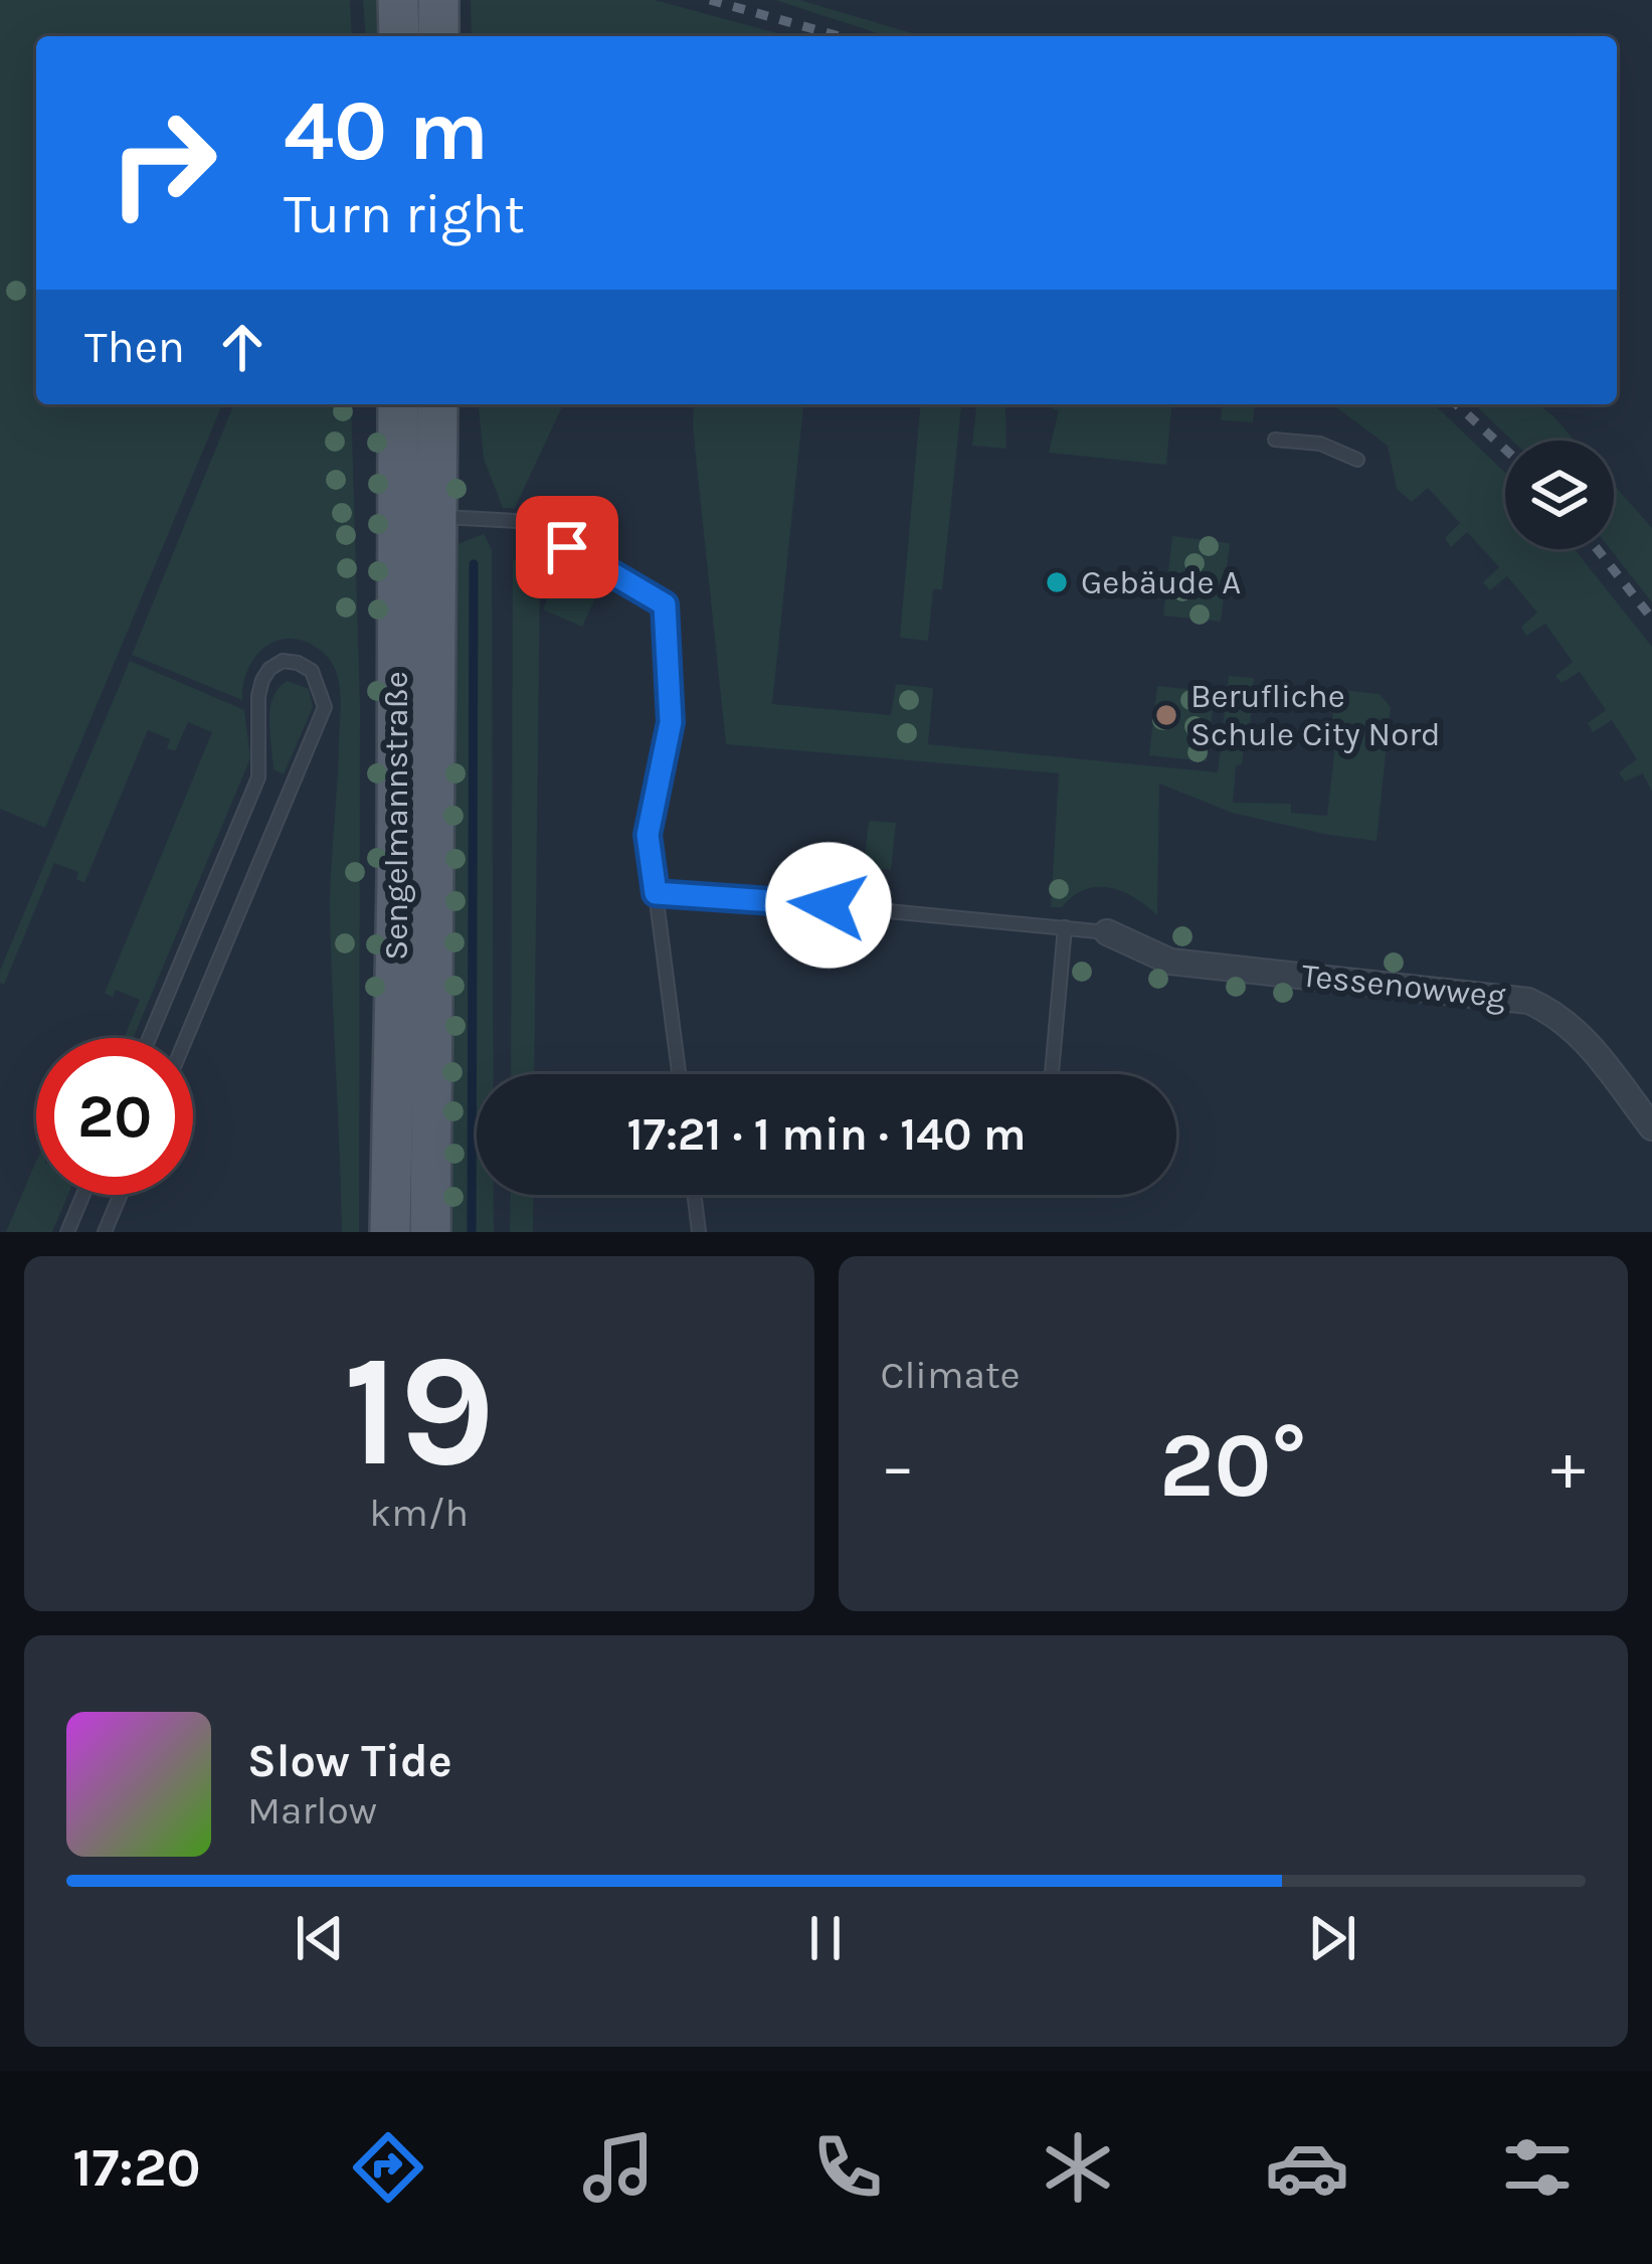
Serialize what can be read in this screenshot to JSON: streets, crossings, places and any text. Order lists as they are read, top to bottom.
{
  "streets": {
    "main road": ["Sengelmannstraße"],
    "street": ["Tessenowweg"]
  },
  "places": ["Gebäude A", "Berufliche Schule City Nord"],
  "page": {
    "turn": ["40 m", "Turn right"],
    "then": "Then",
    "limit": "20",
    "trip": "17:21 · 1 min · 140 m",
    "tile": [
      ["19", "km/h"],
      "Climate"
    ],
    "heat": ["−", "20°", "+"],
    "song": ["Slow Tide", "Marlow"],
    "tabs": "17:20"
  }
}
